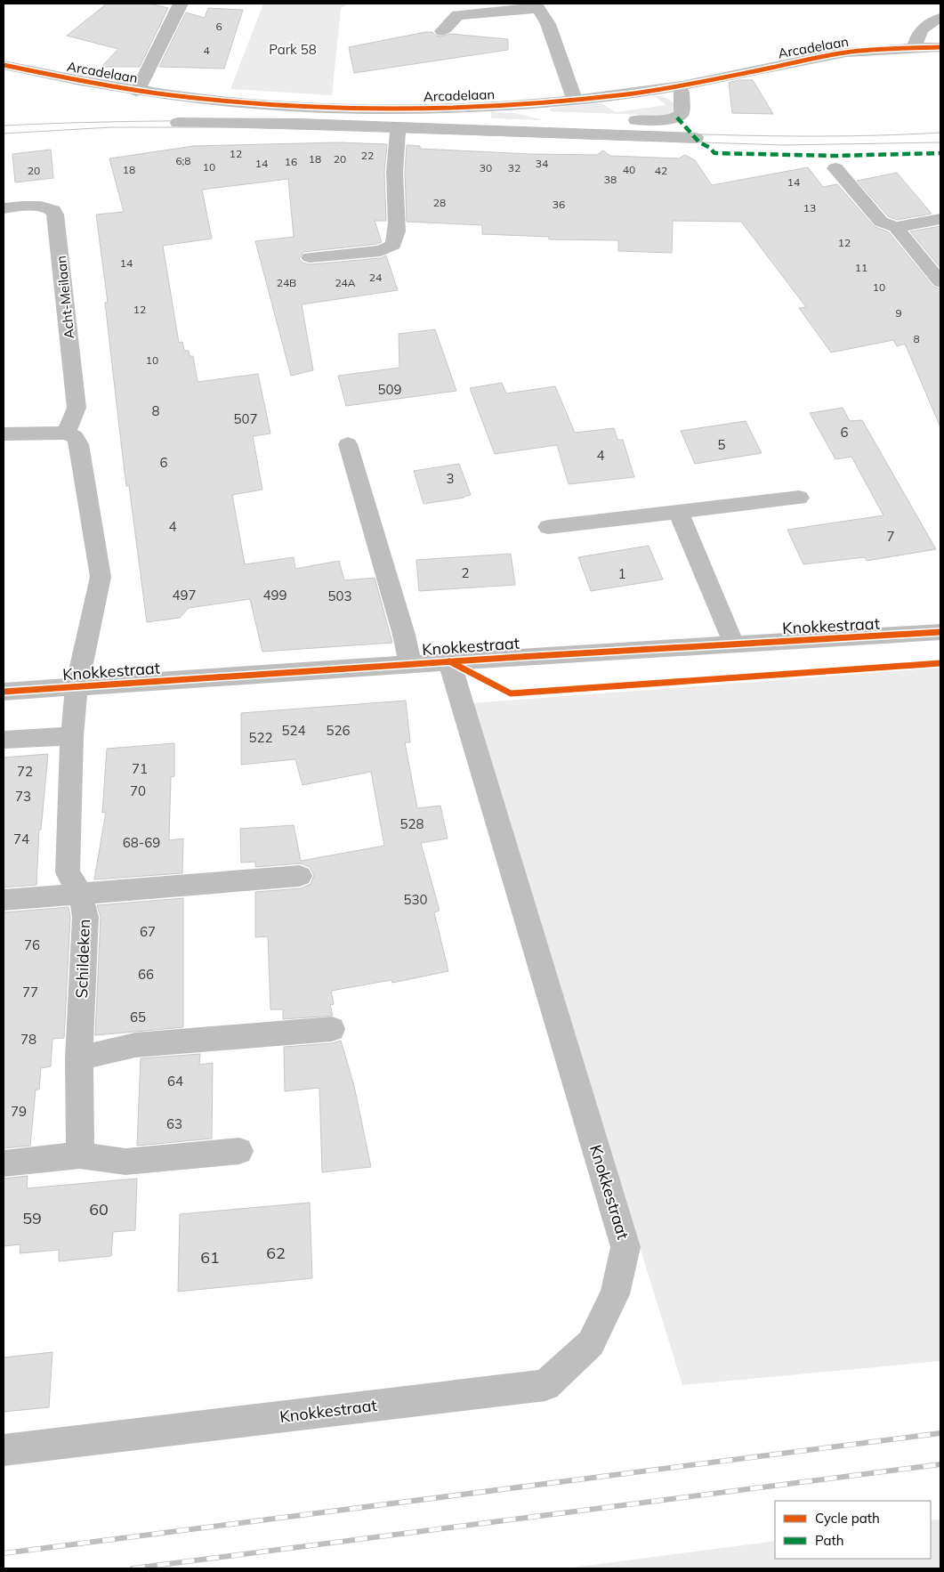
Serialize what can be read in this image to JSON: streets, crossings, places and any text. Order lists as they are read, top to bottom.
{
  "streets": {
    "street": [
      "Arcadelaan",
      "Acht-Meilaan",
      "Knokkestraat",
      "Schildeken"
    ]
  },
  "crossings": [
    ["Knokkestraat", "Schildeken"]
  ],
  "parks": ["Park 58"],
  "house_numbers": [
    "6",
    "4",
    "12",
    "22",
    "18",
    "20",
    "6;8",
    "16",
    "14",
    "34",
    "10",
    "30",
    "32",
    "18",
    "40",
    "20",
    "42",
    "38",
    "14",
    "28",
    "36",
    "13",
    "12",
    "14",
    "11",
    "24",
    "24B",
    "24A",
    "10",
    "12",
    "9",
    "8",
    "10",
    "509",
    "8",
    "507",
    "6",
    "5",
    "4",
    "6",
    "3",
    "4",
    "7",
    "2",
    "1",
    "497",
    "499",
    "503",
    "524",
    "526",
    "522",
    "71",
    "72",
    "70",
    "73",
    "528",
    "74",
    "68-69",
    "530",
    "67",
    "76",
    "66",
    "77",
    "65",
    "78",
    "64",
    "79",
    "63",
    "60",
    "59",
    "62",
    "61"
  ],
  "legend": ["Cycle path", "Path"]
}
